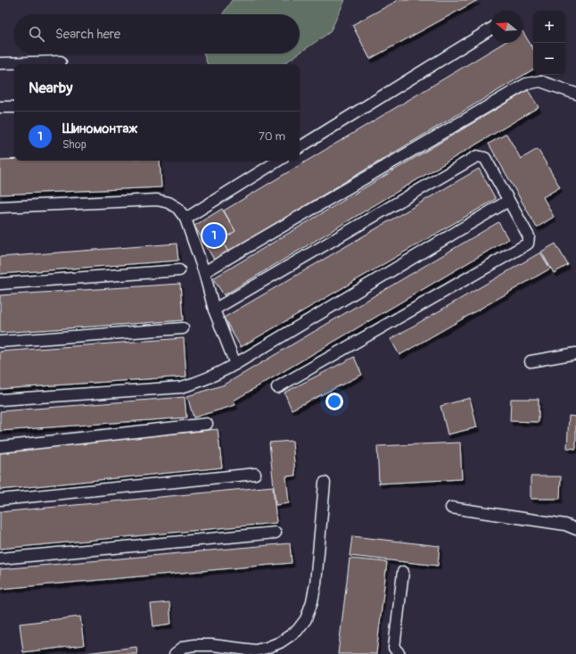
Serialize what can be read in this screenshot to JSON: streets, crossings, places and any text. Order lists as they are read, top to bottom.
{
  "north": "left",
  "page": {
    "map_buttons": ["+", "−"],
    "search": "Search here",
    "heading": "Nearby",
    "list": [
      {
        "mark": "1",
        "name": "Шиномонтаж",
        "note": "Shop",
        "value": "70 m"
      }
    ],
    "pins": "1"
  }
}
